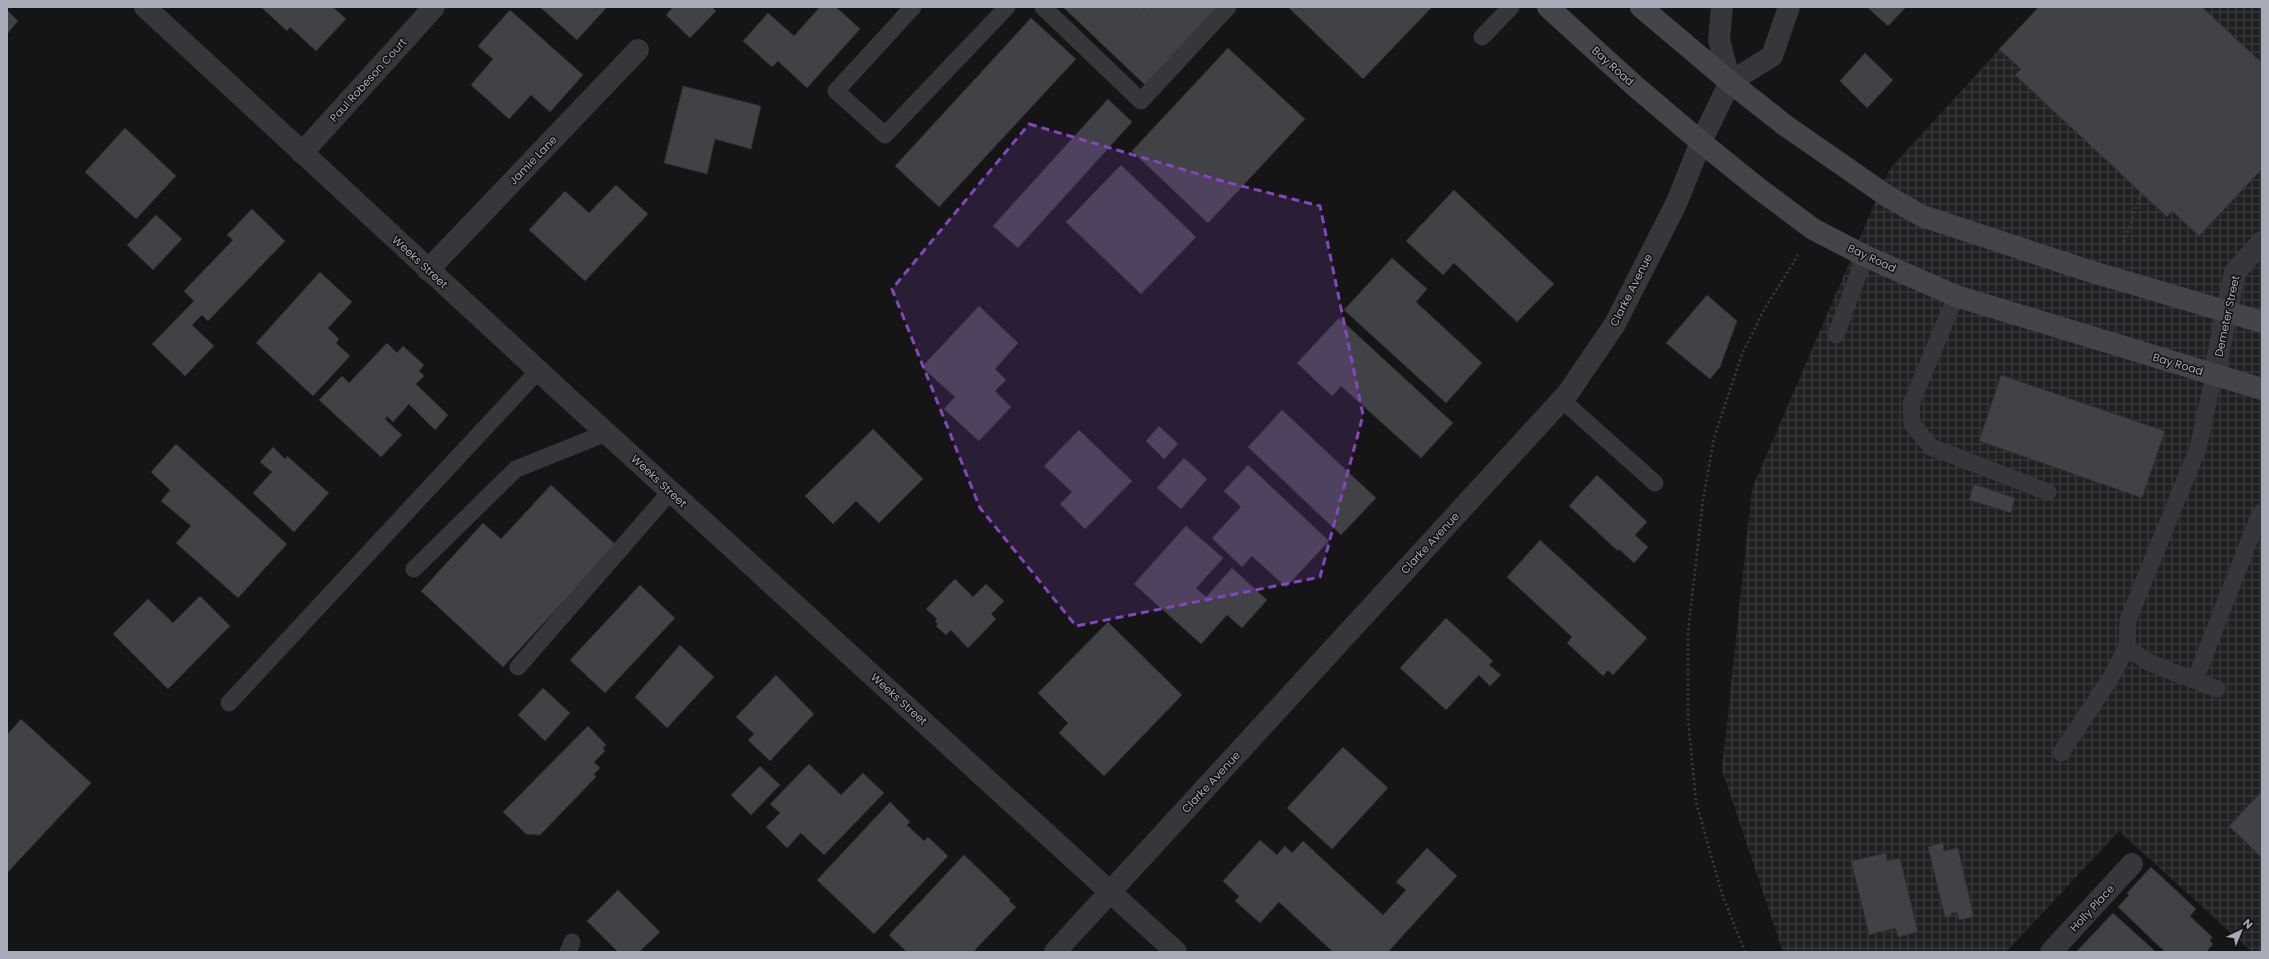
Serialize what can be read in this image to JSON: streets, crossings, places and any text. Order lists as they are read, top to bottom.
{
  "streets": {
    "main road": ["Bay Road"],
    "street": [
      "Paul Robeson Court",
      "Jamie Lane",
      "Weeks Street",
      "Clarke Avenue",
      "Demeter Street",
      "Holly Place"
    ]
  },
  "crossings": [
    ["Bay Road", "Clarke Avenue"],
    ["Bay Road", "Demeter Street"],
    ["Paul Robeson Court", "Weeks Street"],
    ["Jamie Lane", "Weeks Street"],
    ["Weeks Street", "Clarke Avenue"]
  ],
  "north": "top right"
}
